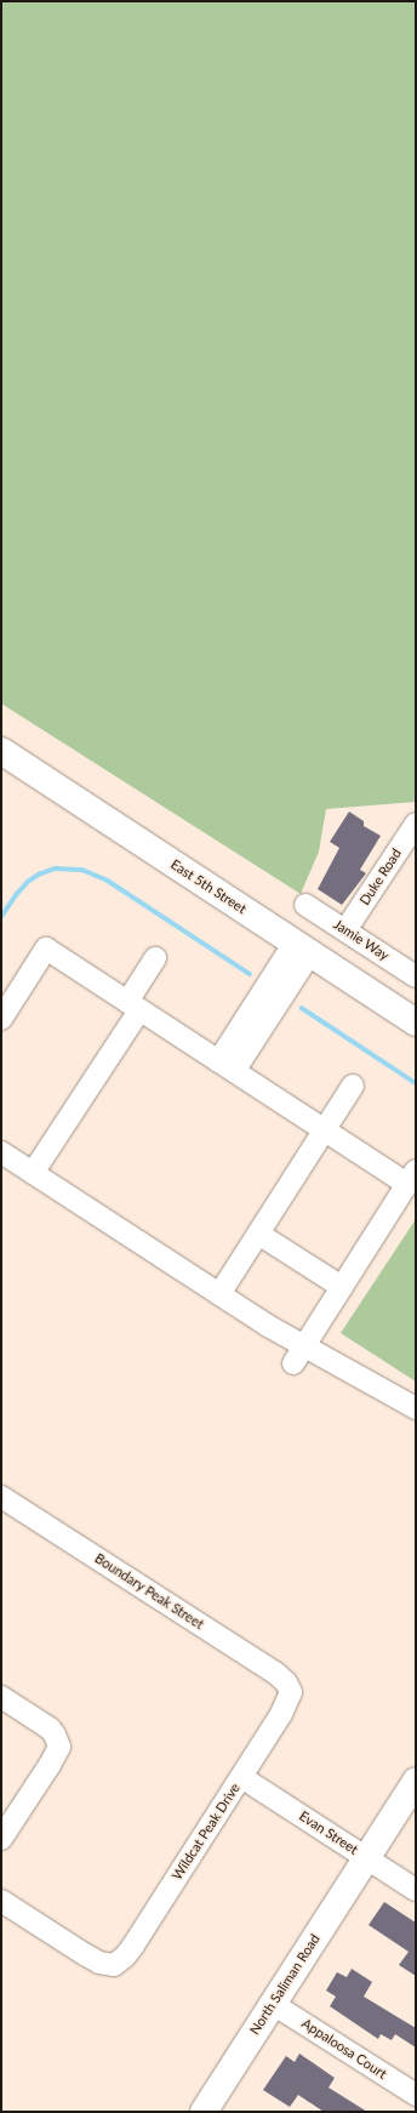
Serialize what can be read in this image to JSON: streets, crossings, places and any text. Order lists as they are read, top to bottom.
{
  "streets": {
    "main road": ["East 5th Street", "North Saliman Road"],
    "street": [
      "Duke Road",
      "Jamie Way",
      "Boundary Peak Street",
      "Wildcat Peak Drive",
      "Evan Street",
      "Appaloosa Court"
    ]
  },
  "crossings": [
    ["Duke Road", "Jamie Way"],
    ["Boundary Peak Street", "Wildcat Peak Drive"],
    ["Wildcat Peak Drive", "Evan Street"],
    ["Evan Street", "North Saliman Road"],
    ["North Saliman Road", "Appaloosa Court"]
  ]
}
